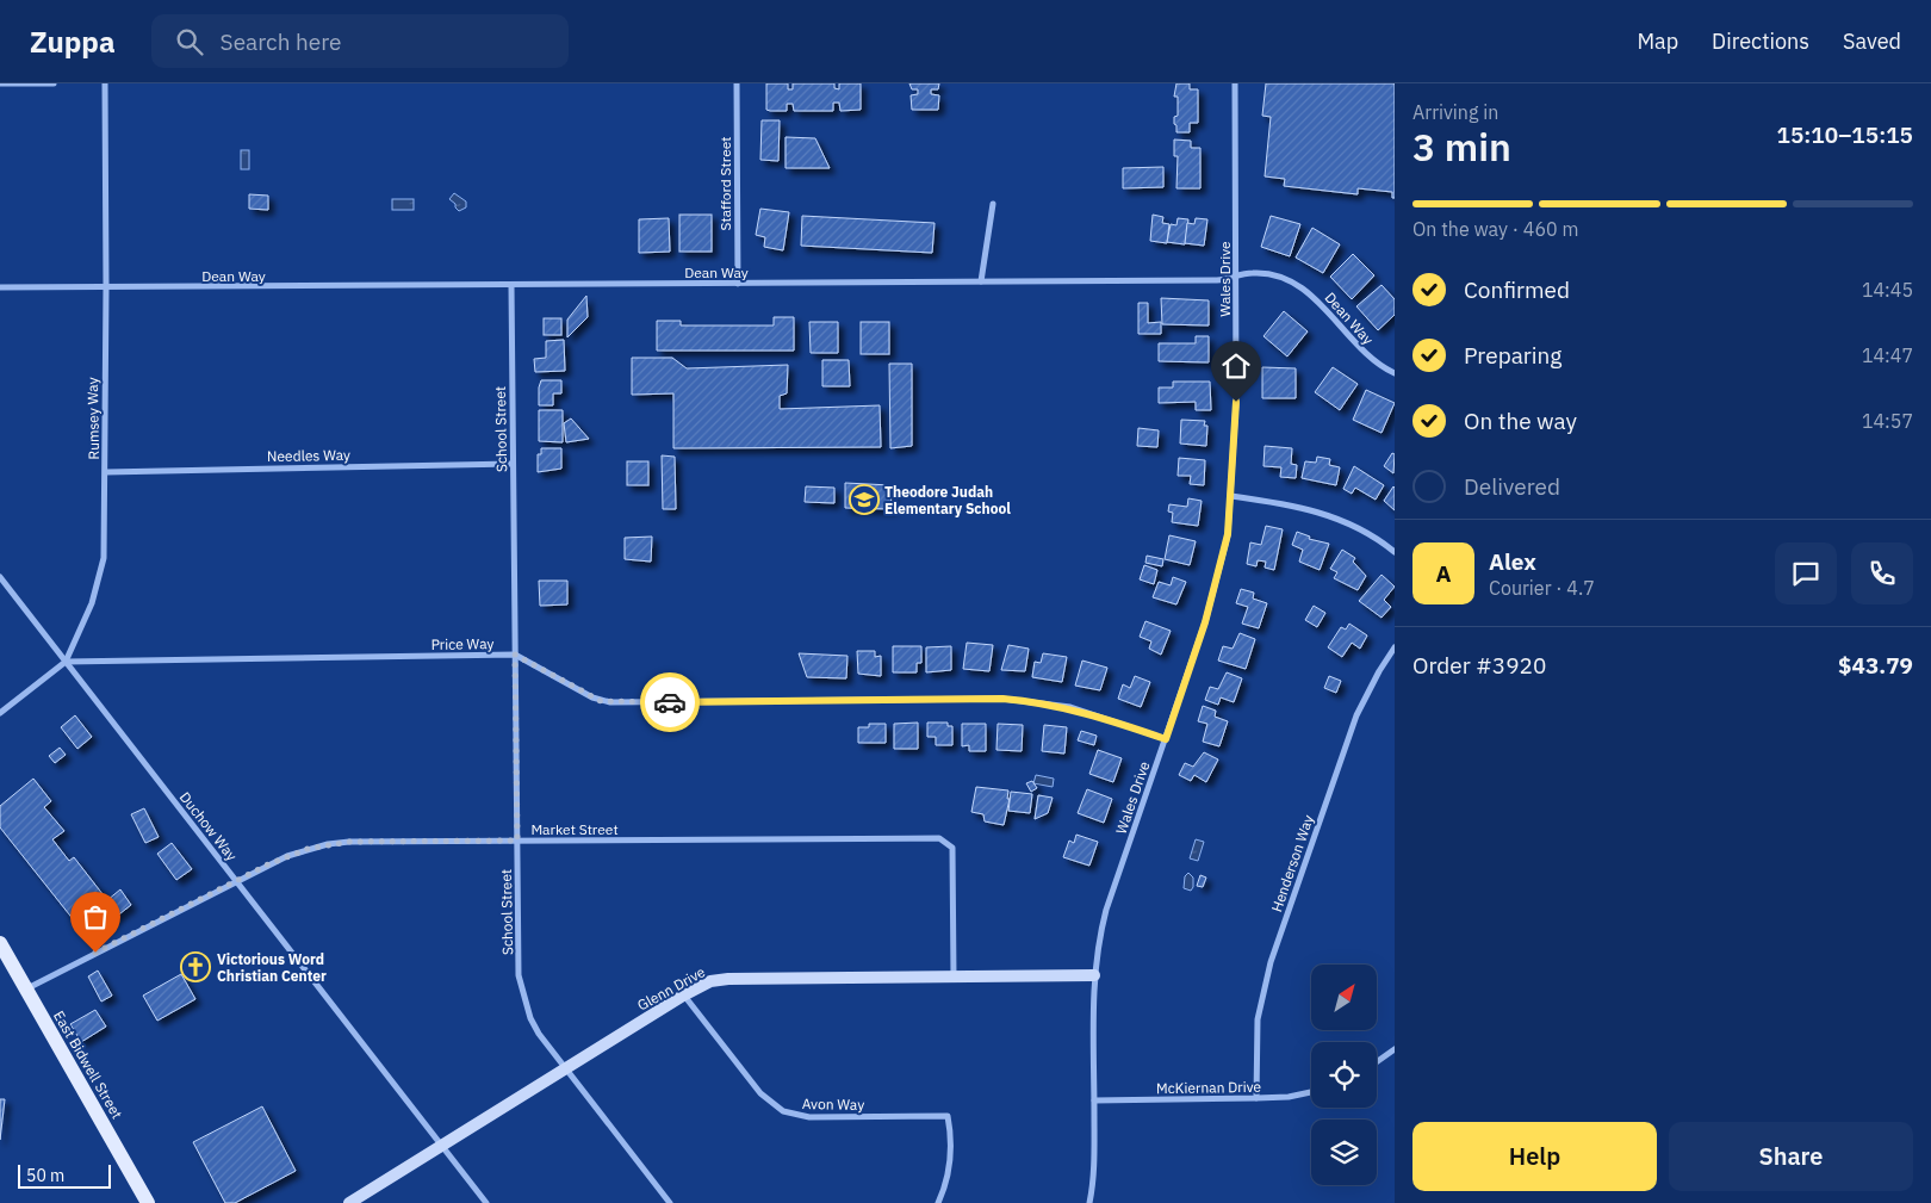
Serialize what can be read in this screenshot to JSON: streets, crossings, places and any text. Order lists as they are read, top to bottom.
{
  "streets": {
    "main road": ["East Bidwell Street"],
    "street": [
      "Stafford Street",
      "Dean Way",
      "Wales Drive",
      "Rumsey Way",
      "School Street",
      "Needles Way",
      "Price Way",
      "Duchow Way",
      "Market Street",
      "Henderson Way",
      "Glenn Drive",
      "McKiernan Drive",
      "Avon Way"
    ]
  },
  "crossings": [
    ["Stafford Street", "Dean Way"],
    ["Dean Way", "Wales Drive"],
    ["Dean Way", "Rumsey Way"],
    ["Dean Way", "School Street"],
    ["Wales Drive", "Price Way"],
    ["Wales Drive", "Glenn Drive"],
    ["Wales Drive", "McKiernan Drive"],
    ["Rumsey Way", "Needles Way"],
    ["Rumsey Way", "Price Way"],
    ["Rumsey Way", "Duchow Way"],
    ["School Street", "Needles Way"],
    ["School Street", "Price Way"],
    ["School Street", "Market Street"],
    ["School Street", "Glenn Drive"],
    ["Price Way", "Duchow Way"],
    ["Duchow Way", "Market Street"],
    ["Duchow Way", "Glenn Drive"],
    ["Market Street", "Glenn Drive"],
    ["Market Street", "East Bidwell Street"],
    ["Henderson Way", "McKiernan Drive"],
    ["Glenn Drive", "Avon Way"]
  ],
  "places": {
    "school or university": ["Theodore Judah Elementary School"],
    "church": ["Victorious Word Christian Center"]
  },
  "scale_bar": "50 m",
  "north": "top right",
  "page": {
    "header": "Zuppa",
    "search": "Search here",
    "nav": ["Map", "Directions", "Saved"],
    "heading": ["3 min", "Arriving in", "15:10–15:15"],
    "panel": [
      "Alex",
      "Courier · 4.7",
      "Order #3920",
      "$43.79"
    ],
    "bar": "On the way · 460 m",
    "list": [
      ["Confirmed", "14:45"],
      ["Preparing", "14:47"],
      ["On the way", "14:57"],
      "Delivered"
    ],
    "round": "A",
    "buttons": ["Help", "Share"],
    "scale": "50 m"
  }
}
